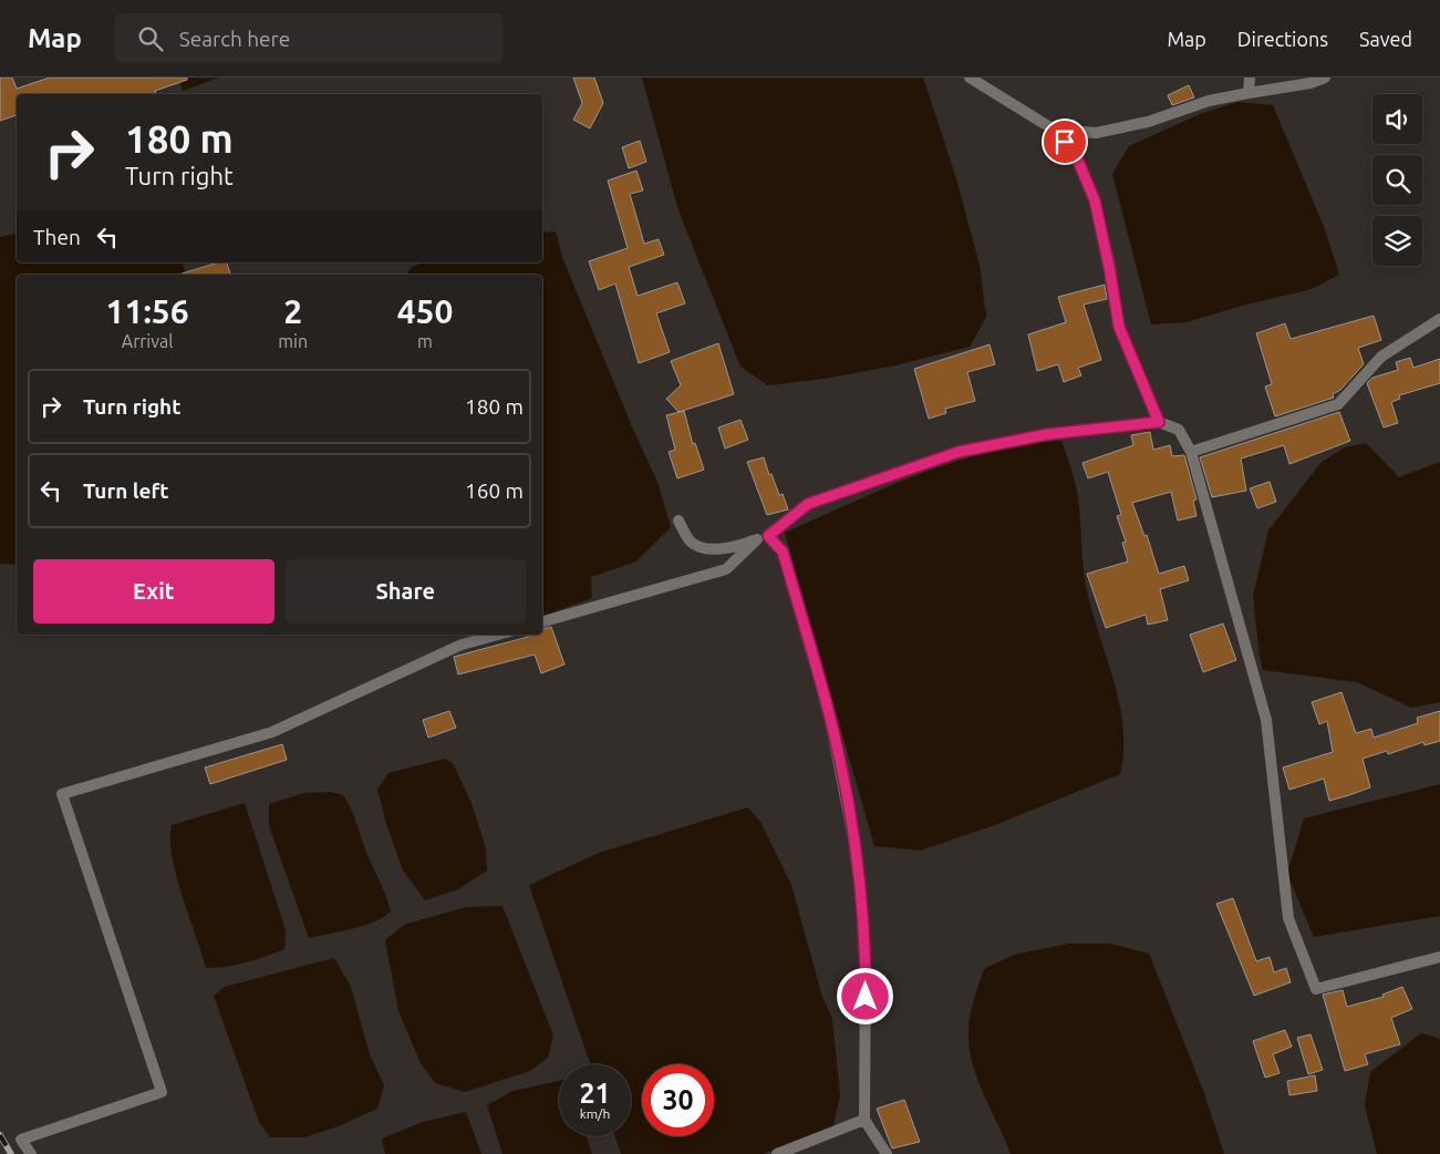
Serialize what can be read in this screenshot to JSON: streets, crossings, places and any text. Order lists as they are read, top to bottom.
{
  "page": {
    "header": "Map",
    "search": "Search here",
    "nav": ["Map", "Directions", "Saved"],
    "turn": ["180 m", "Turn right"],
    "then": "Then",
    "eta": [
      "11:56",
      "Arrival",
      "2",
      "min",
      "450",
      "m"
    ],
    "list": [
      {
        "name": "Turn right",
        "value": "180 m"
      },
      {
        "name": "Turn left",
        "value": "160 m"
      }
    ],
    "buttons": ["Exit", "Share"],
    "speed": "21 km/h",
    "limit": "30"
  }
}
